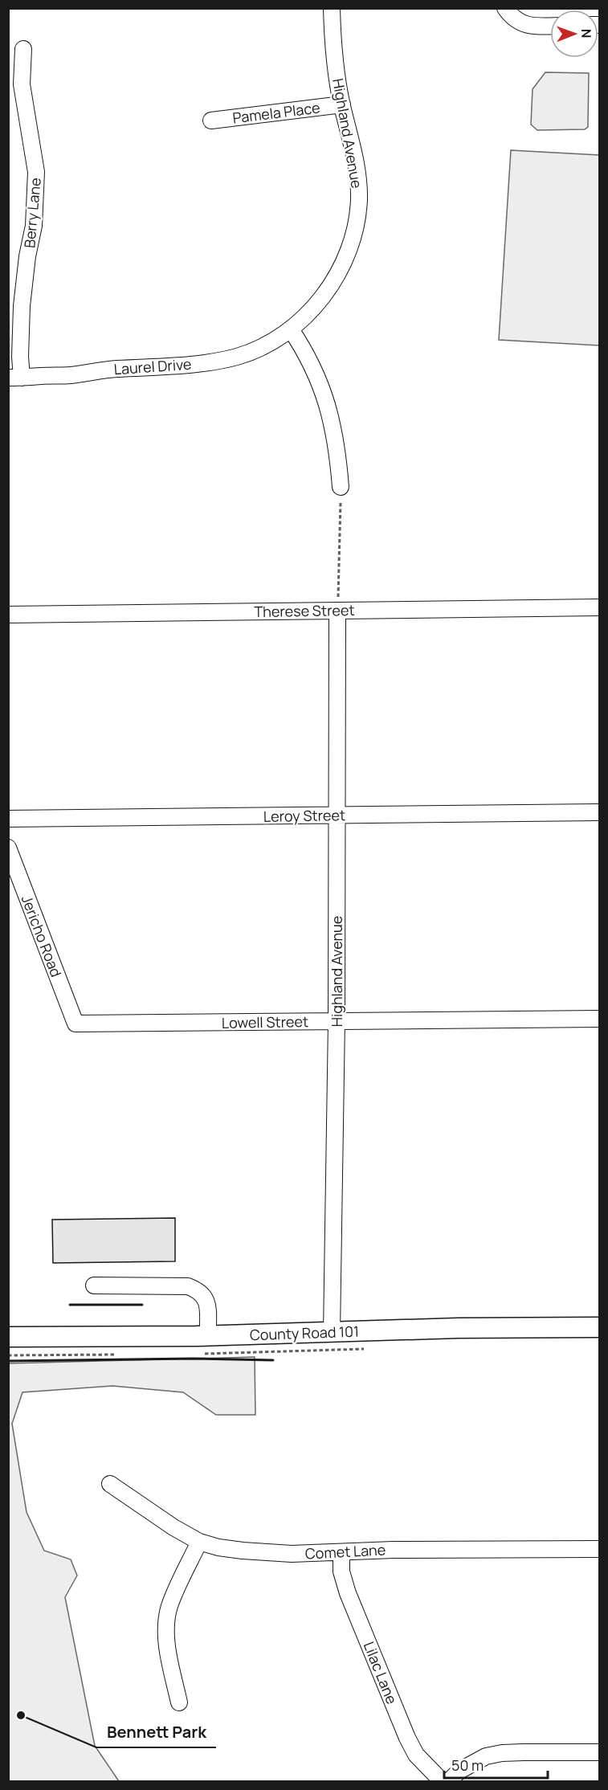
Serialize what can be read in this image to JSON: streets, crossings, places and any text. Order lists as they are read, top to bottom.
{
  "streets": {
    "main road": ["County Road 101"],
    "street": [
      "Pamela Place",
      "Highland Avenue",
      "Berry Lane",
      "Laurel Drive",
      "Therese Street",
      "Leroy Street",
      "Jericho Road",
      "Lowell Street",
      "Comet Lane",
      "Lilac Lane"
    ]
  },
  "crossings": [
    ["Pamela Place", "Highland Avenue"],
    ["Highland Avenue", "Laurel Drive"],
    ["Highland Avenue", "Therese Street"],
    ["Highland Avenue", "Leroy Street"],
    ["Highland Avenue", "Lowell Street"],
    ["Highland Avenue", "County Road 101"],
    ["Berry Lane", "Laurel Drive"],
    ["Jericho Road", "Lowell Street"],
    ["Comet Lane", "Lilac Lane"]
  ],
  "places": ["Bennett Park"],
  "scale_bar": "50 m",
  "north": "right"
}
